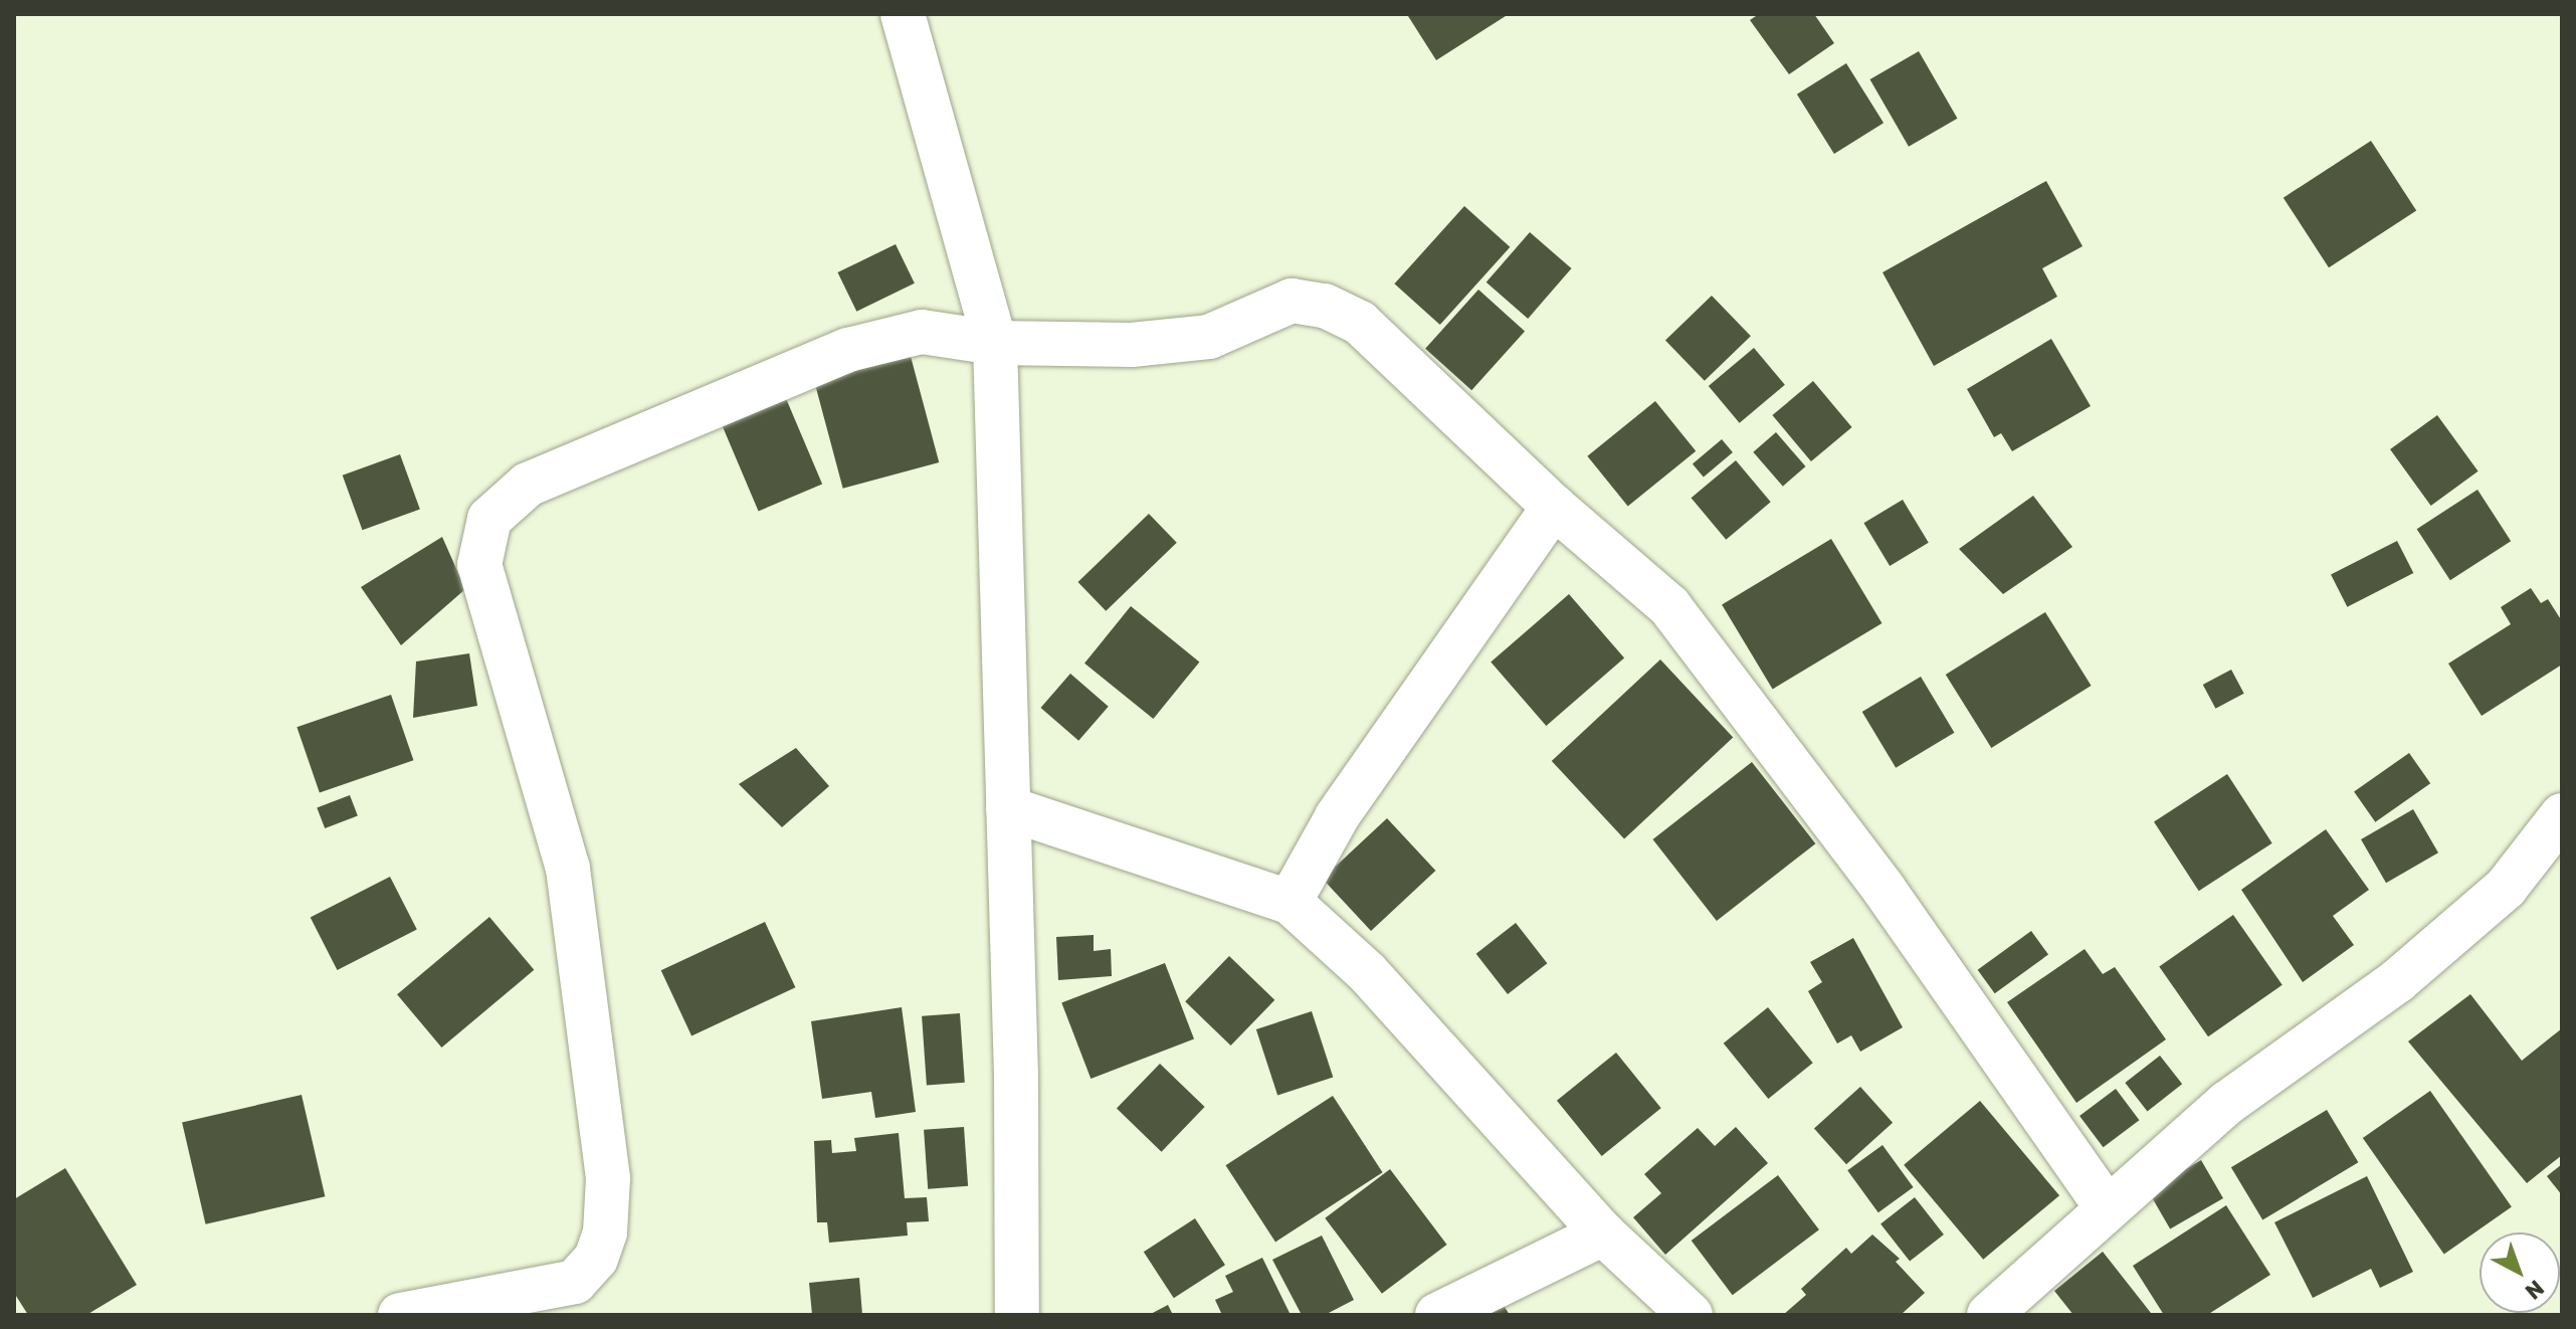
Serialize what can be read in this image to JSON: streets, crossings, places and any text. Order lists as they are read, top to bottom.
{
  "north": "bottom right"
}
